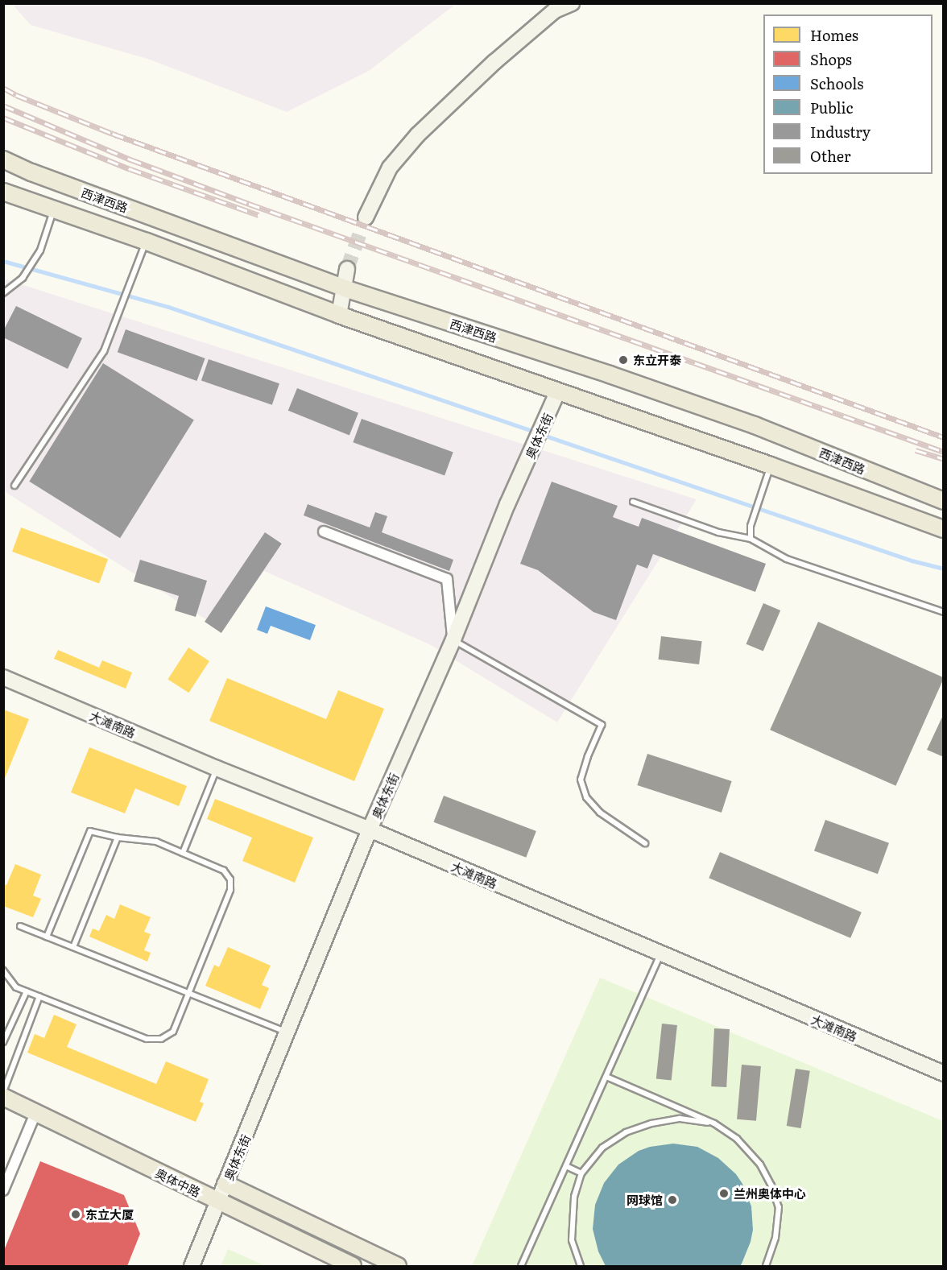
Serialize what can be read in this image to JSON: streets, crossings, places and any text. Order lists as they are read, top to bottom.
{
  "streets": {
    "main road": ["西津西路", "奥体中路"],
    "street": ["奥体东街", "大滩南路"]
  },
  "crossings": [
    ["奥体东街", "大滩南路"],
    ["奥体东街", "奥体中路"]
  ],
  "places": [
    "东立开泰",
    "兰州奥体中心",
    "网球馆",
    "东立大厦"
  ],
  "legend": [
    "Homes",
    "Shops",
    "Schools",
    "Public",
    "Industry",
    "Other"
  ]
}
